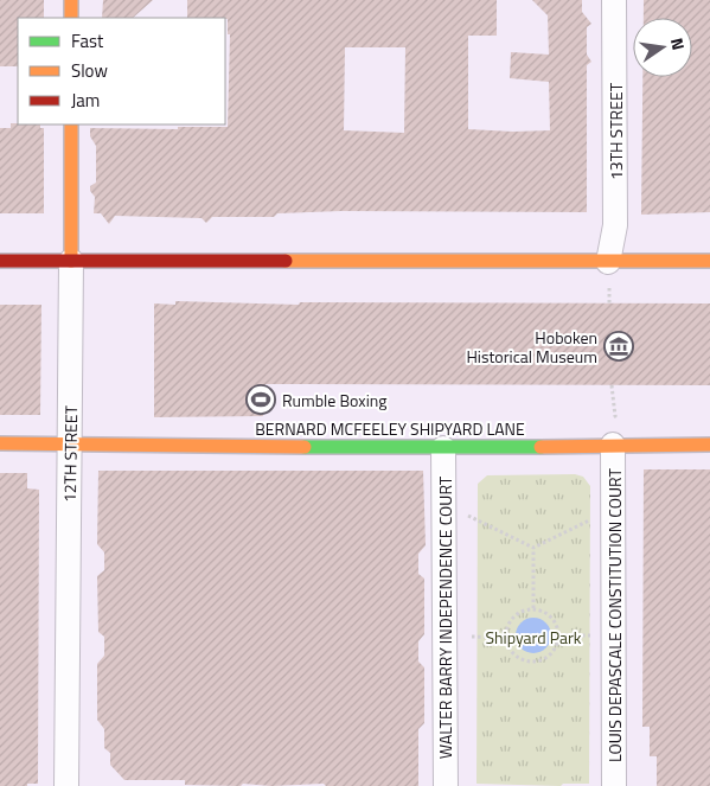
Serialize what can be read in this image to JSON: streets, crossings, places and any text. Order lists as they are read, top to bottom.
{
  "streets": {
    "street": [
      "13TH STREET",
      "BERNARD MCFEELEY SHIPYARD LANE",
      "12TH STREET",
      "LOUIS DEPASCALE CONSTITUTION COURT",
      "WALTER BARRY INDEPENDENCE COURT"
    ]
  },
  "crossings": [
    ["BERNARD MCFEELEY SHIPYARD LANE", "12TH STREET"],
    ["BERNARD MCFEELEY SHIPYARD LANE", "LOUIS DEPASCALE CONSTITUTION COURT"],
    ["BERNARD MCFEELEY SHIPYARD LANE", "WALTER BARRY INDEPENDENCE COURT"]
  ],
  "parks": ["Shipyard Park"],
  "places": {
    "museum": ["Hoboken Historical Museum"],
    "sports": ["Rumble Boxing"]
  },
  "legend": ["Fast", "Slow", "Jam"],
  "north": "right"
}
